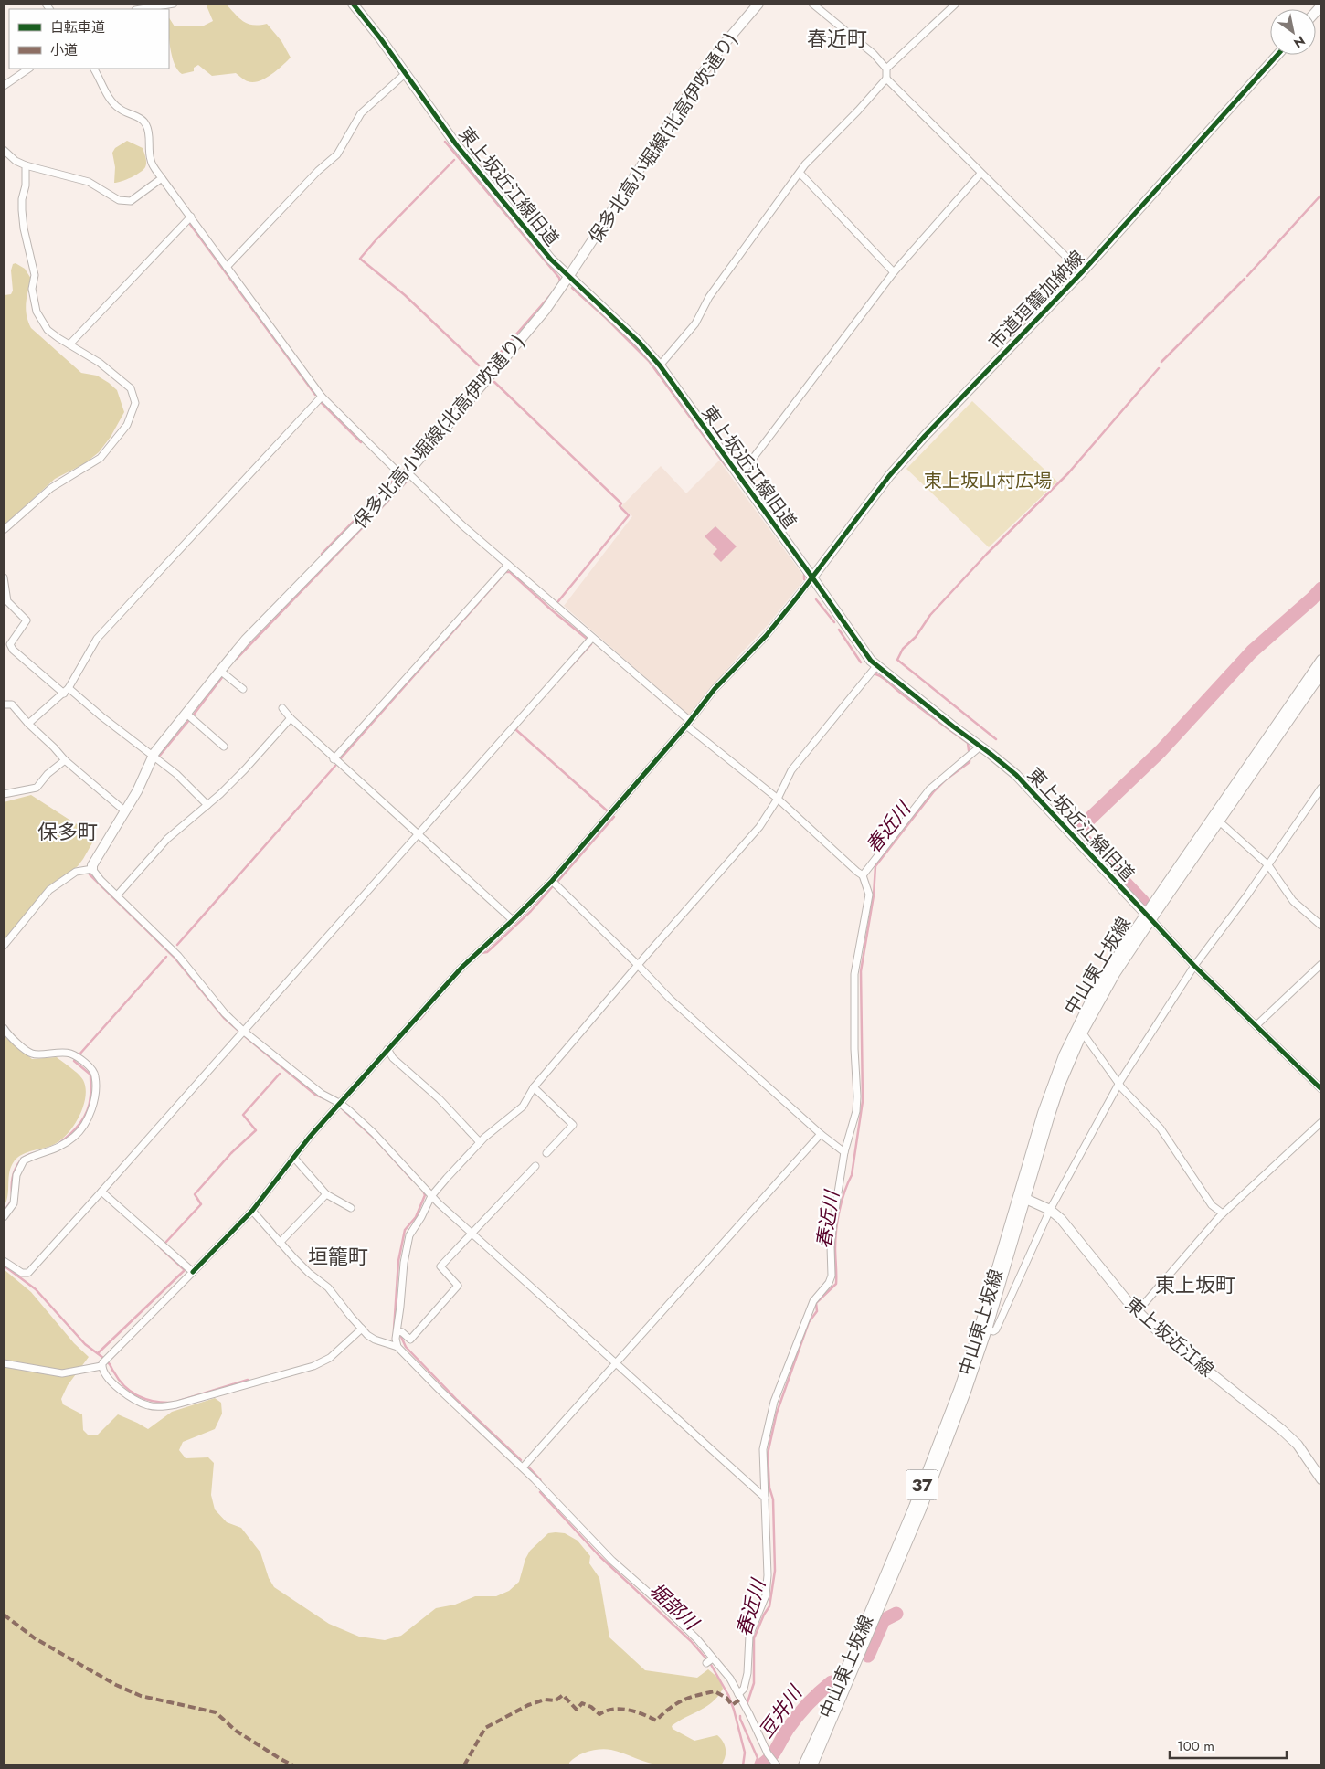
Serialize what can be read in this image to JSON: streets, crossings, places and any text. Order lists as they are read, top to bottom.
{
  "streets": {
    "street": [
      "保多北高小堀線(北高伊吹通り)",
      "東上坂近江線旧道",
      "市道垣籠加納線",
      "中山東上坂線",
      "東上坂近江線",
      "37"
    ]
  },
  "crossings": [
    ["保多北高小堀線(北高伊吹通り)", "東上坂近江線旧道"],
    ["東上坂近江線旧道", "市道垣籠加納線"],
    ["東上坂近江線旧道", "中山東上坂線"],
    ["中山東上坂線", "東上坂近江線"]
  ],
  "districts": [
    "春近町",
    "保多町",
    "垣籠町",
    "東上坂町"
  ],
  "water": ["春近川", "堀部川", "豆井川"],
  "parks": ["東上坂山村広場"],
  "legend": ["自転車道", "小道"],
  "scale_bar": "100 m",
  "north": "bottom right"
}
